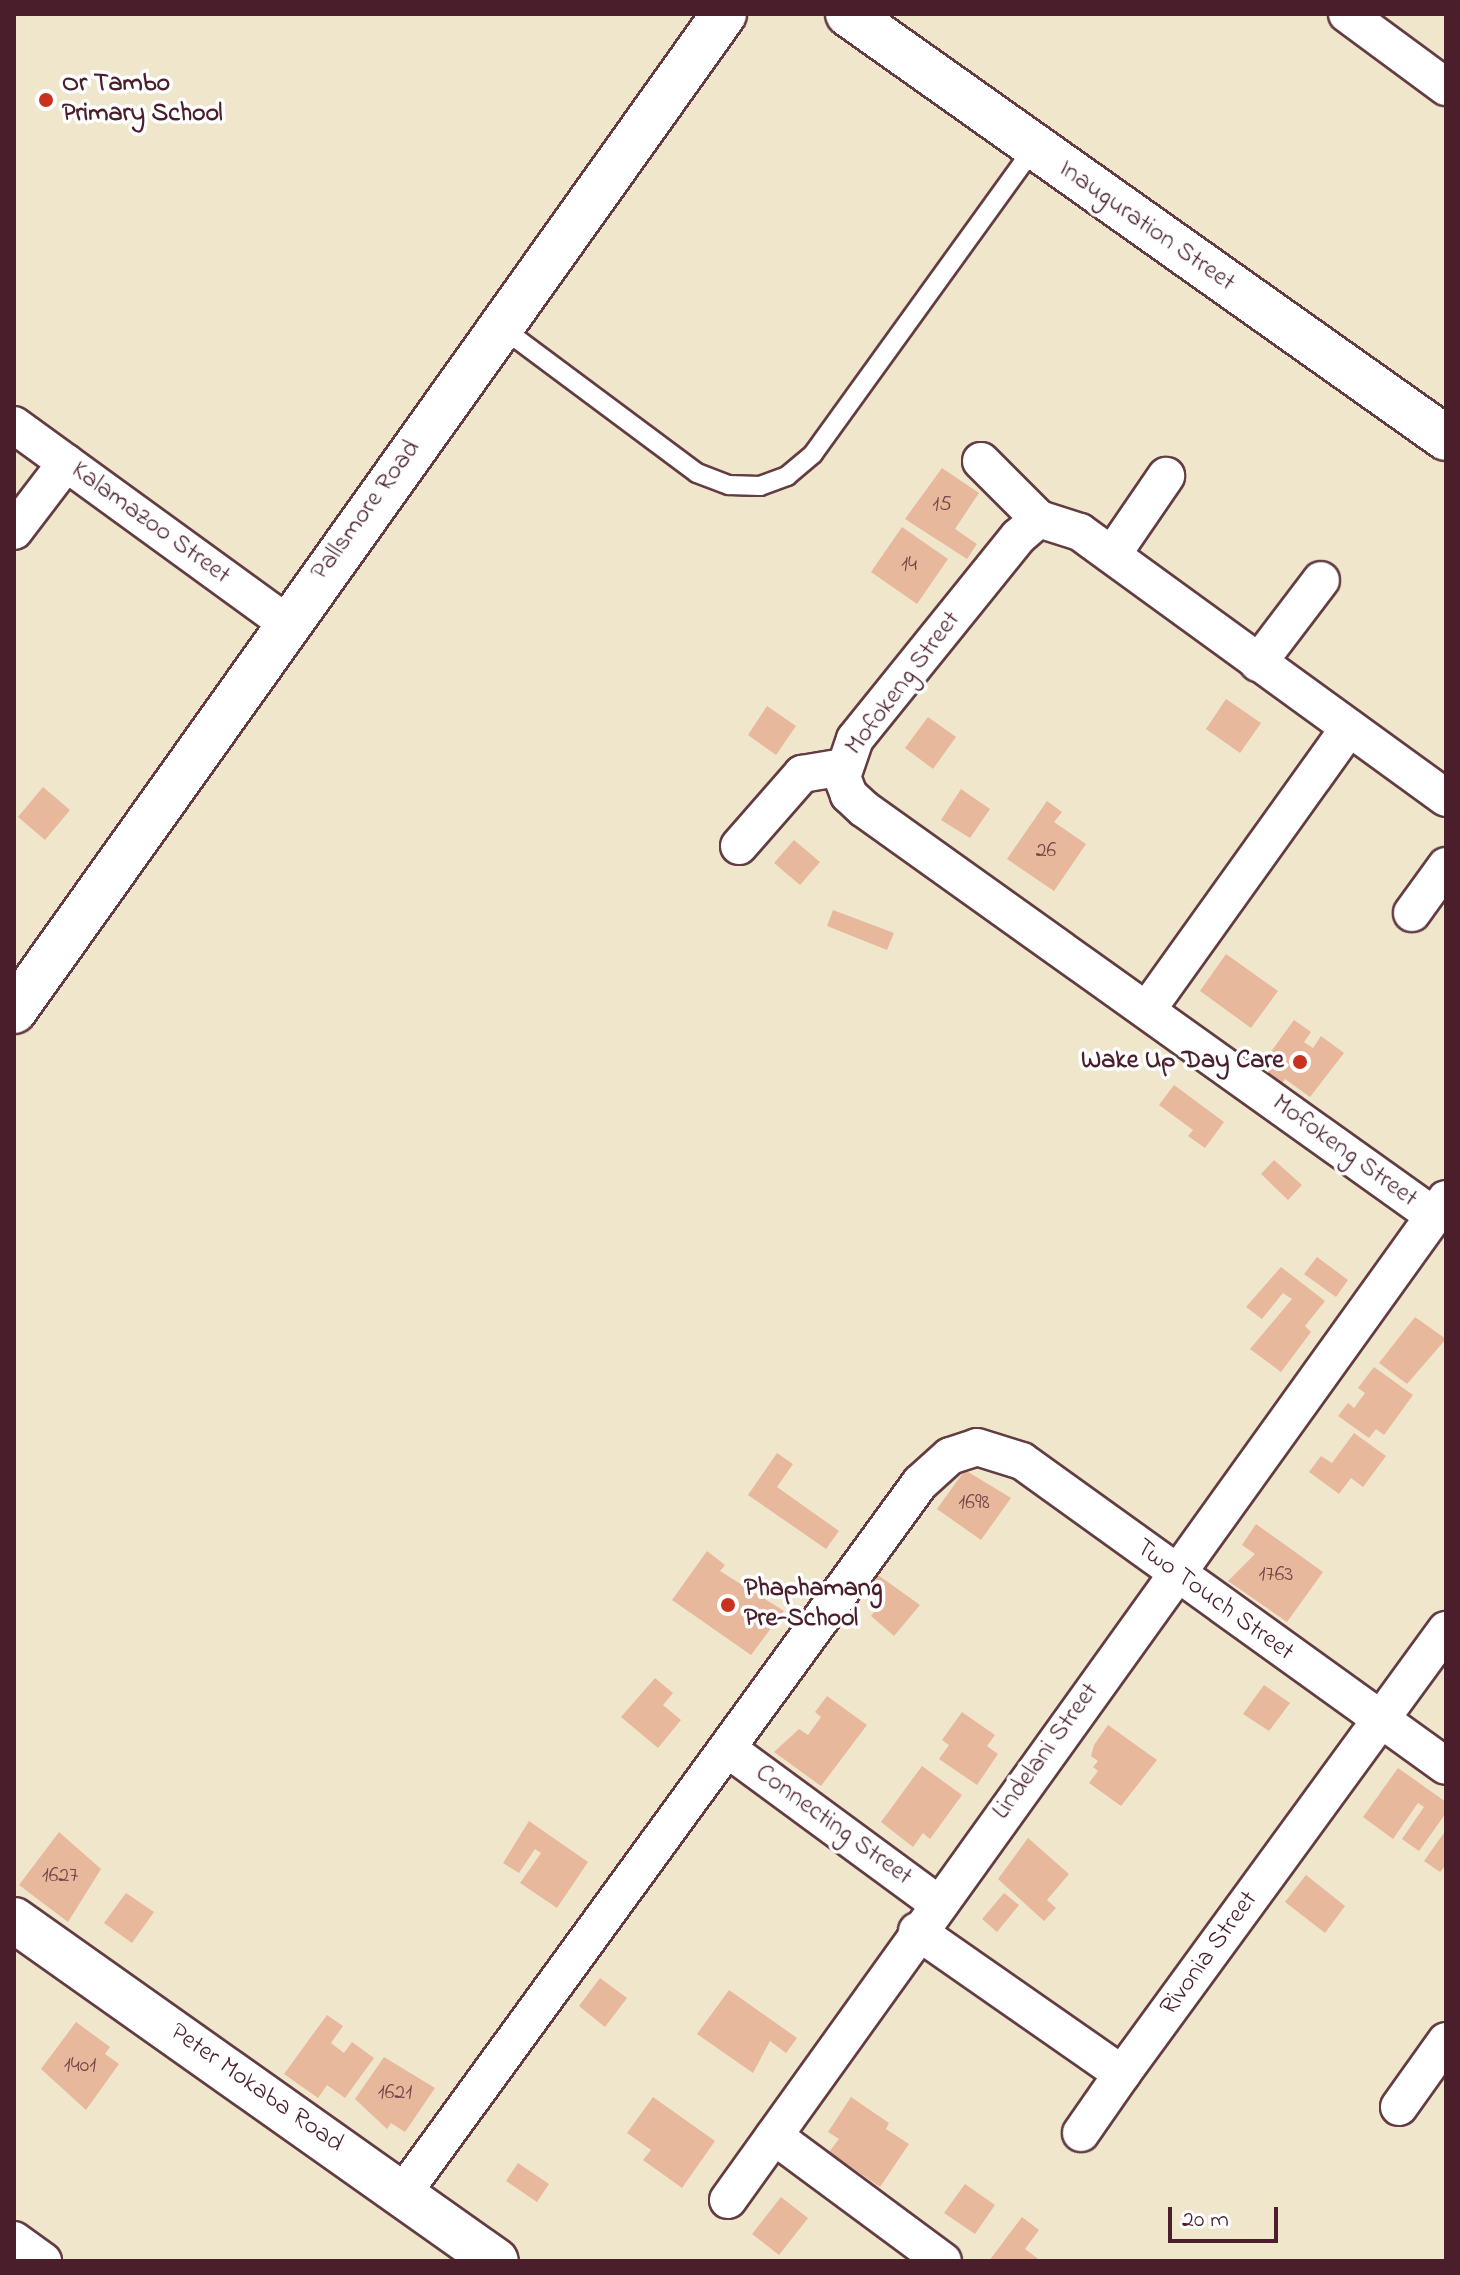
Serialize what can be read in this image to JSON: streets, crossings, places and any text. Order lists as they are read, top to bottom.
{
  "streets": {
    "street": [
      "Inauguration Street",
      "Pallsmore Road",
      "Kalamazoo Street",
      "Mofokeng Street",
      "Two Touch Street",
      "Lindelani Street",
      "Connecting Street",
      "Rivonia Street",
      "Peter Mokaba Road"
    ]
  },
  "crossings": [
    ["Pallsmore Road", "Kalamazoo Street"],
    ["Mofokeng Street", "Lindelani Street"],
    ["Two Touch Street", "Lindelani Street"],
    ["Two Touch Street", "Connecting Street"],
    ["Two Touch Street", "Rivonia Street"],
    ["Lindelani Street", "Connecting Street"]
  ],
  "places": ["Or Tambo Primary School", "Wake Up Day Care", "Phaphamang Pre-School"],
  "house_numbers": [
    "15",
    "14",
    "26",
    "1698",
    "1763",
    "1627",
    "1401",
    "1621"
  ],
  "scale_bar": "20 m"
}
